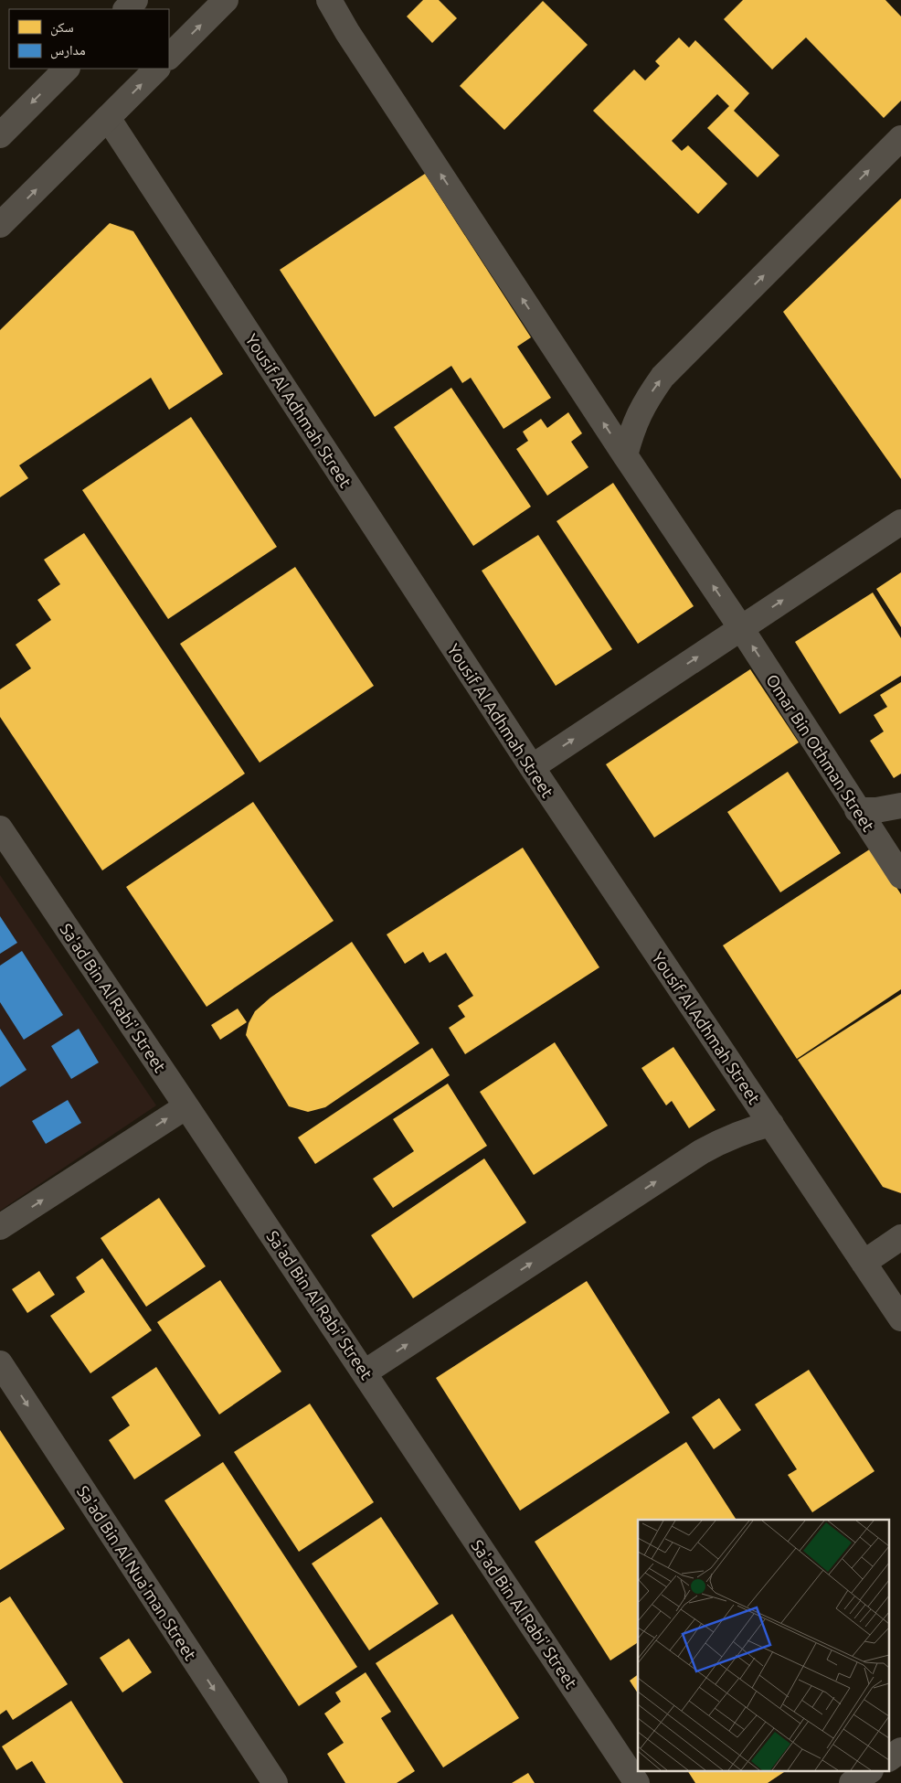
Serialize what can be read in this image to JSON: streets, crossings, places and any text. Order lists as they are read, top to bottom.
{
  "streets": {
    "street": [
      "Yousif Al Adhmah Street",
      "Omar Bin Othman Street",
      "Sa'ad Bin Al Rabi' Street",
      "Sa'ad Bin Al Nua'man Street"
    ]
  },
  "one_way": ["Omar Bin Othman Street", "Sa'ad Bin Al Nua'man Street"],
  "legend": ["سكن", "مدارس"]
}
